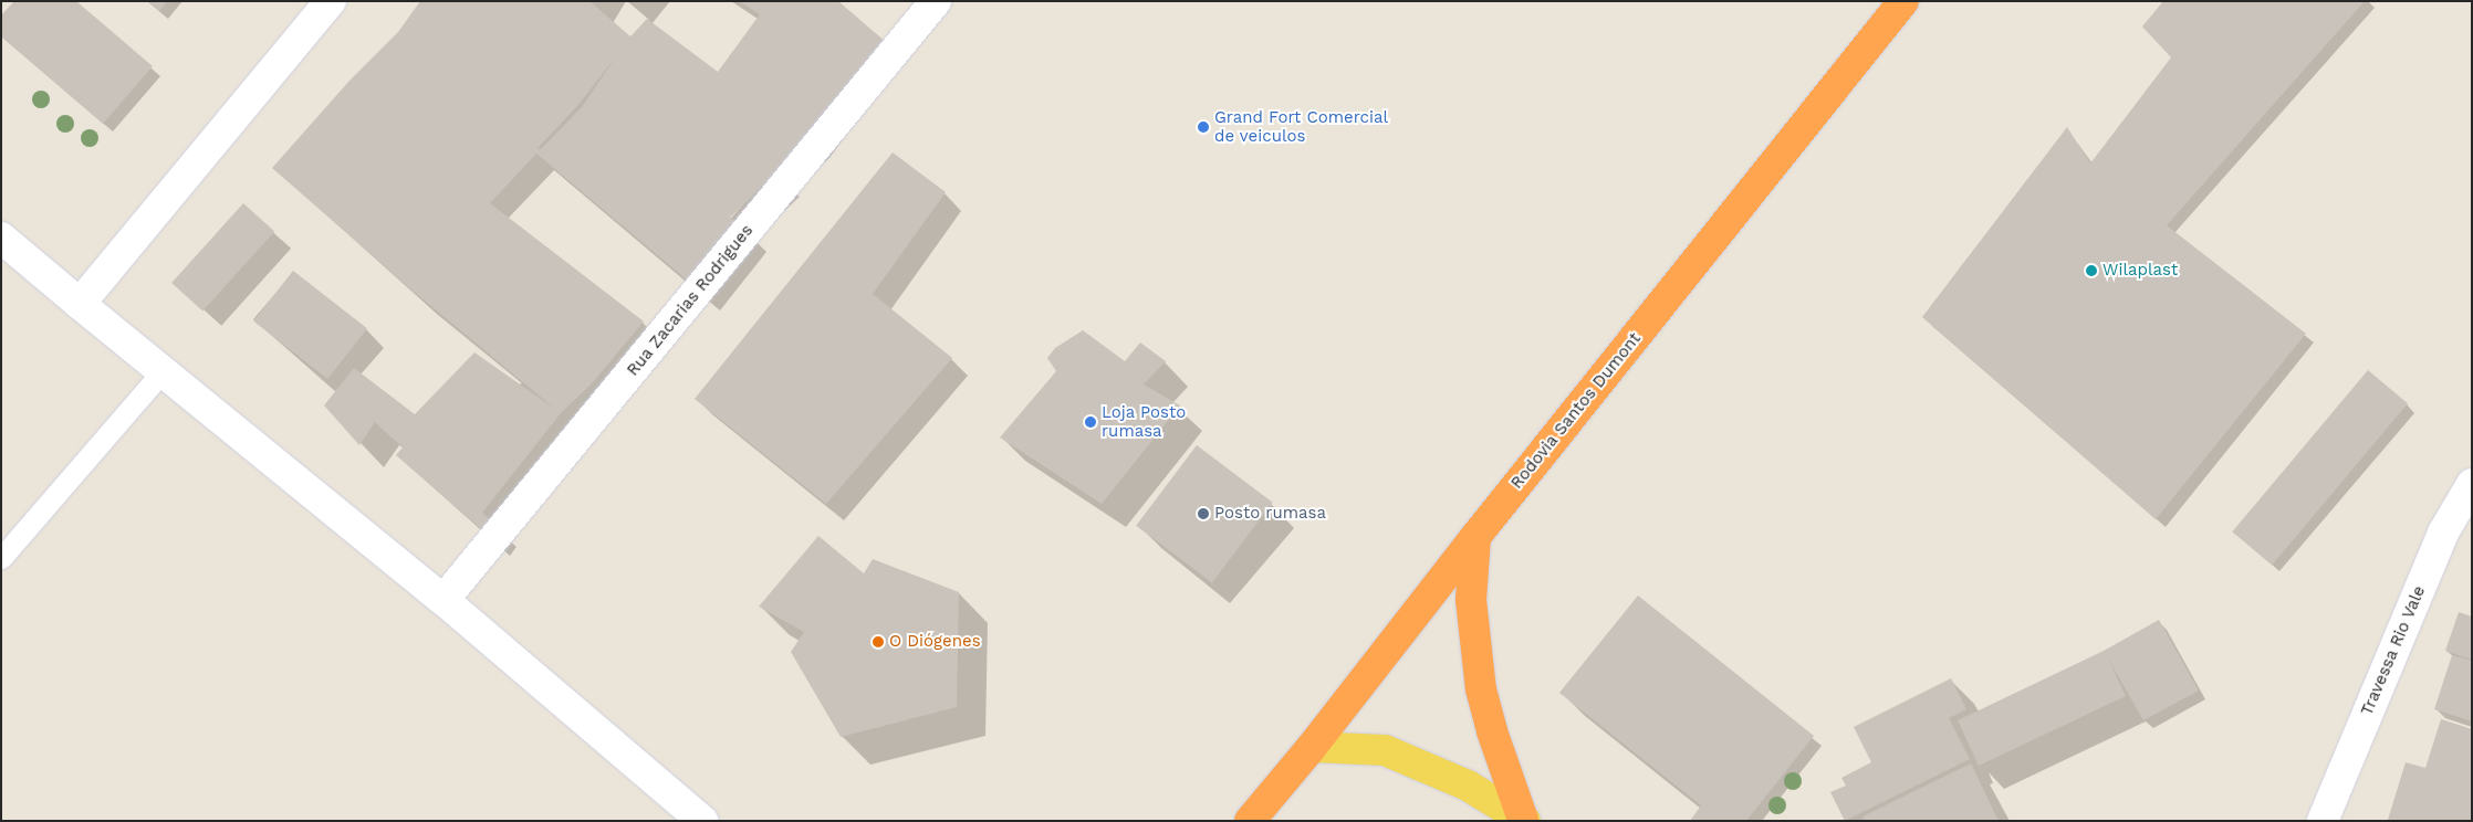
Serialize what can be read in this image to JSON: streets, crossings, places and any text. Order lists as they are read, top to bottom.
{
  "streets": {
    "highway": ["Rodovia Santos Dumont"],
    "street": ["Rua Zacarias Rodrigues", "Travessa Rio Vale"]
  },
  "places": [
    "Grand Fort Comercial de veiculos",
    "Wilaplast",
    "Loja Posto rumasa",
    "Posto rumasa",
    "O Diógenes"
  ]
}
